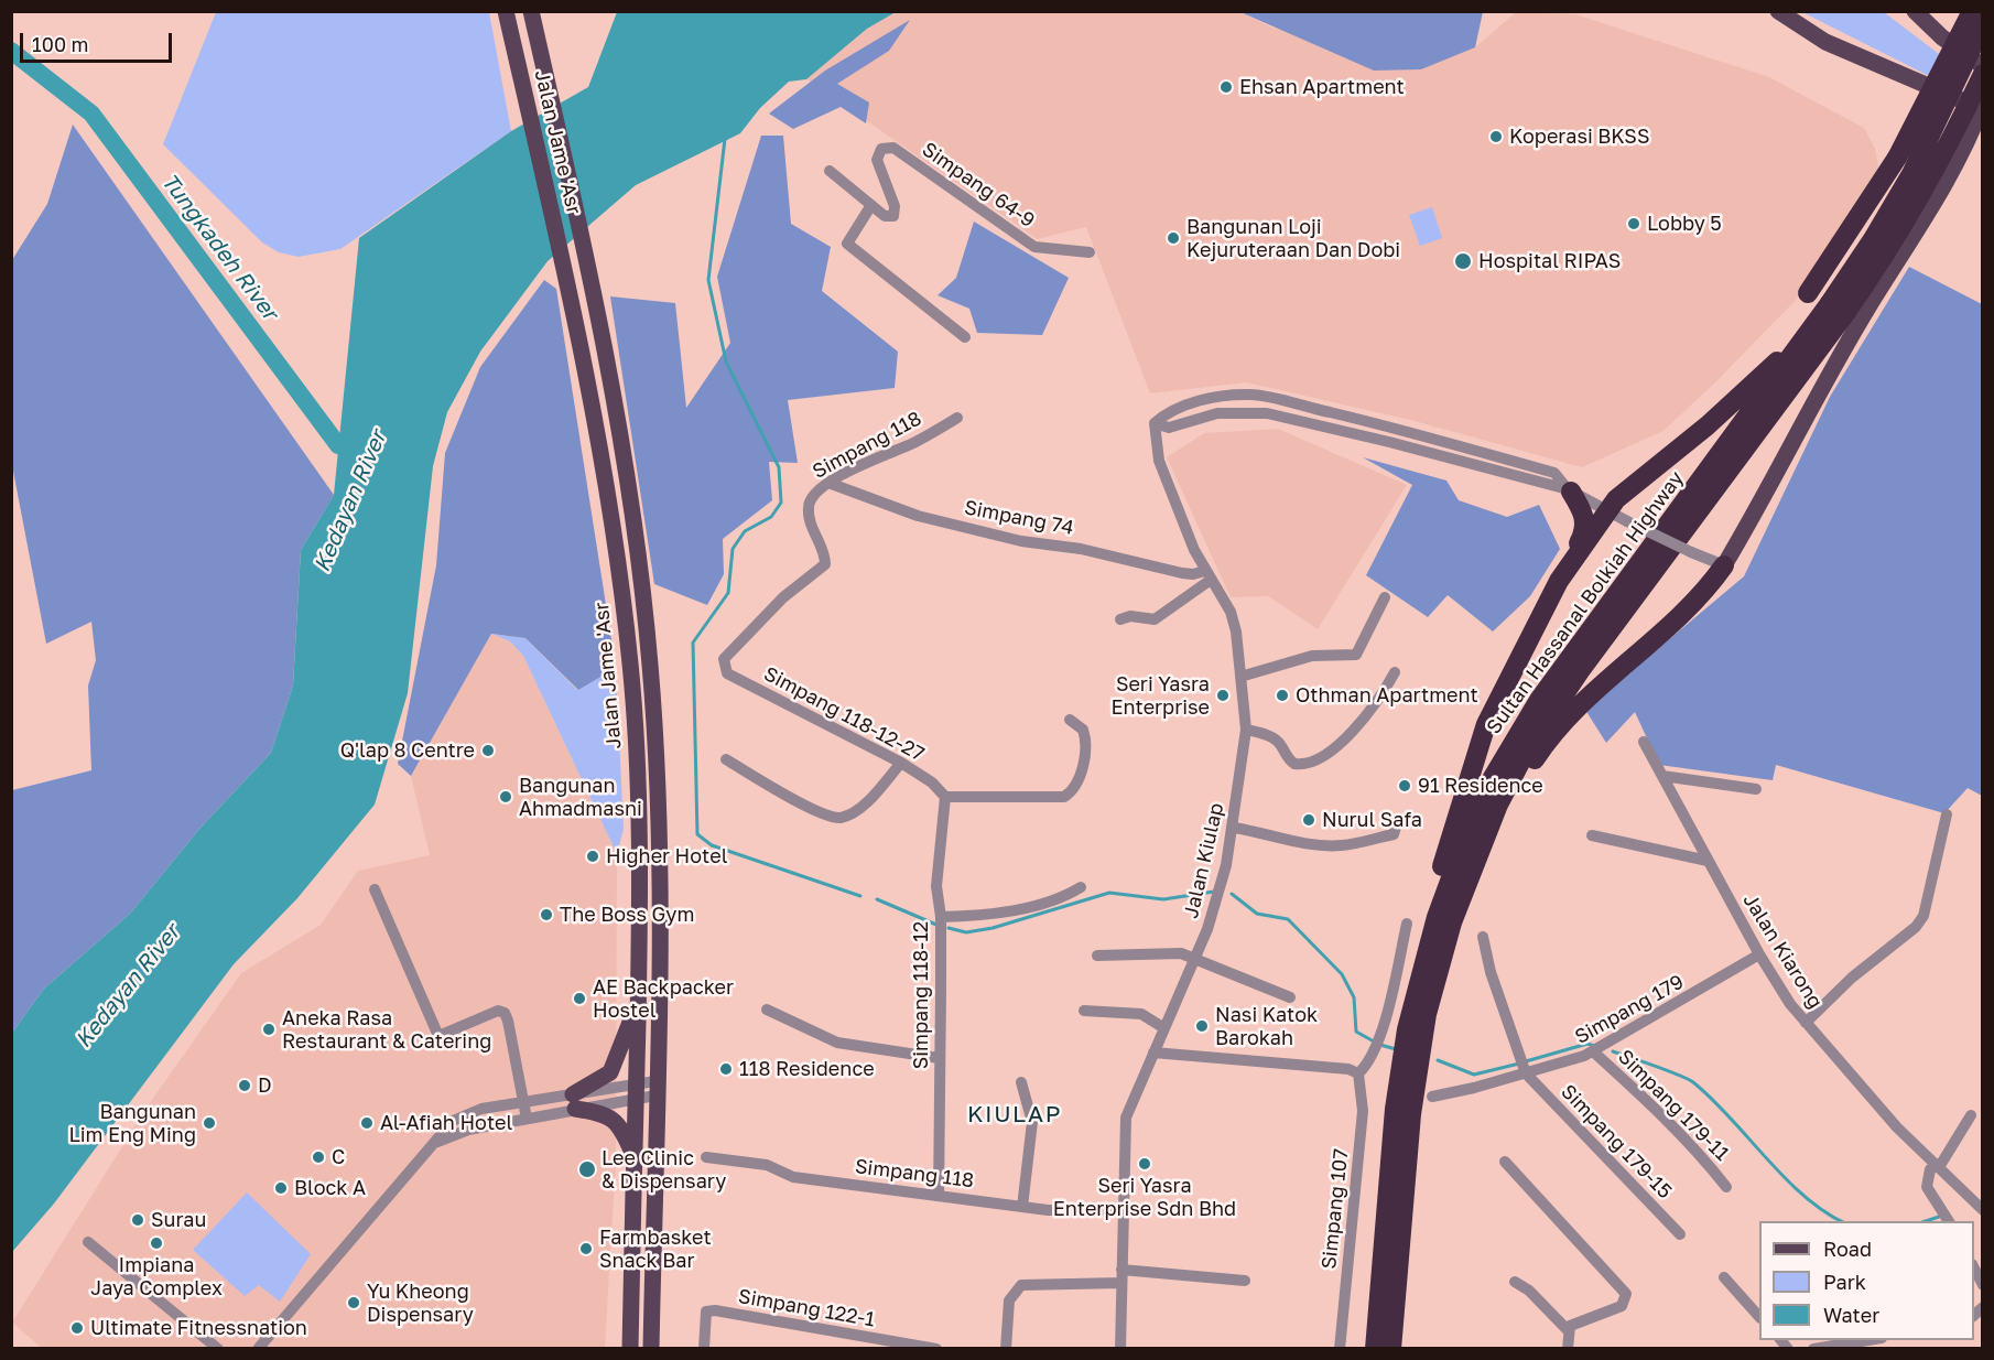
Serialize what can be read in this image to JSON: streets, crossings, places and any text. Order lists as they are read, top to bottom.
{
  "streets": {
    "highway": ["Sultan Hassanal Bolkiah Highway"],
    "main road": ["Jalan Jame 'Asr"],
    "street": [
      "Simpang 64-9",
      "Simpang 118",
      "Simpang 74",
      "Simpang 118-12-27",
      "Jalan Kiulap",
      "Jalan Kiarong",
      "Simpang 118-12",
      "Simpang 179",
      "Simpang 179-11",
      "Simpang 179-15",
      "Simpang 107",
      "Simpang 122-1"
    ]
  },
  "crossings": [
    ["Simpang 118", "Simpang 74"],
    ["Simpang 118", "Simpang 118-12-27"],
    ["Simpang 118", "Jalan Kiulap"],
    ["Simpang 118", "Simpang 118-12"],
    ["Simpang 74", "Jalan Kiulap"],
    ["Simpang 118-12-27", "Simpang 118-12"],
    ["Jalan Kiarong", "Simpang 179"],
    ["Simpang 179", "Simpang 179-11"],
    ["Simpang 179", "Simpang 179-15"]
  ],
  "districts": ["KIULAP"],
  "water": ["Tungkadeh River", "Kedayan River"],
  "places": [
    "Ehsan Apartment",
    "Koperasi BKSS",
    "Lobby 5",
    "Bangunan Loji Kejuruteraan Dan Dobi",
    "Hospital RIPAS",
    "Seri Yasra Enterprise",
    "Othman Apartment",
    "Q'lap 8 Centre",
    "91 Residence",
    "Bangunan Ahmadmasni",
    "Nurul Safa",
    "Higher Hotel",
    "The Boss Gym",
    "AE Backpacker Hostel",
    "Nasi Katok Barokah",
    "Aneka Rasa Restaurant & Catering",
    "118 Residence",
    "D",
    "Bangunan Lim Eng Ming",
    "Al-Afiah Hotel",
    "C",
    "Seri Yasra Enterprise Sdn Bhd",
    "Lee Clinic & Dispensary",
    "Block A",
    "Surau",
    "Impiana Jaya Complex",
    "Farmbasket Snack Bar",
    "Yu Kheong Dispensary",
    "Ultimate Fitnessnation"
  ],
  "legend": ["Road", "Park", "Water"],
  "scale_bar": "100 m"
}
